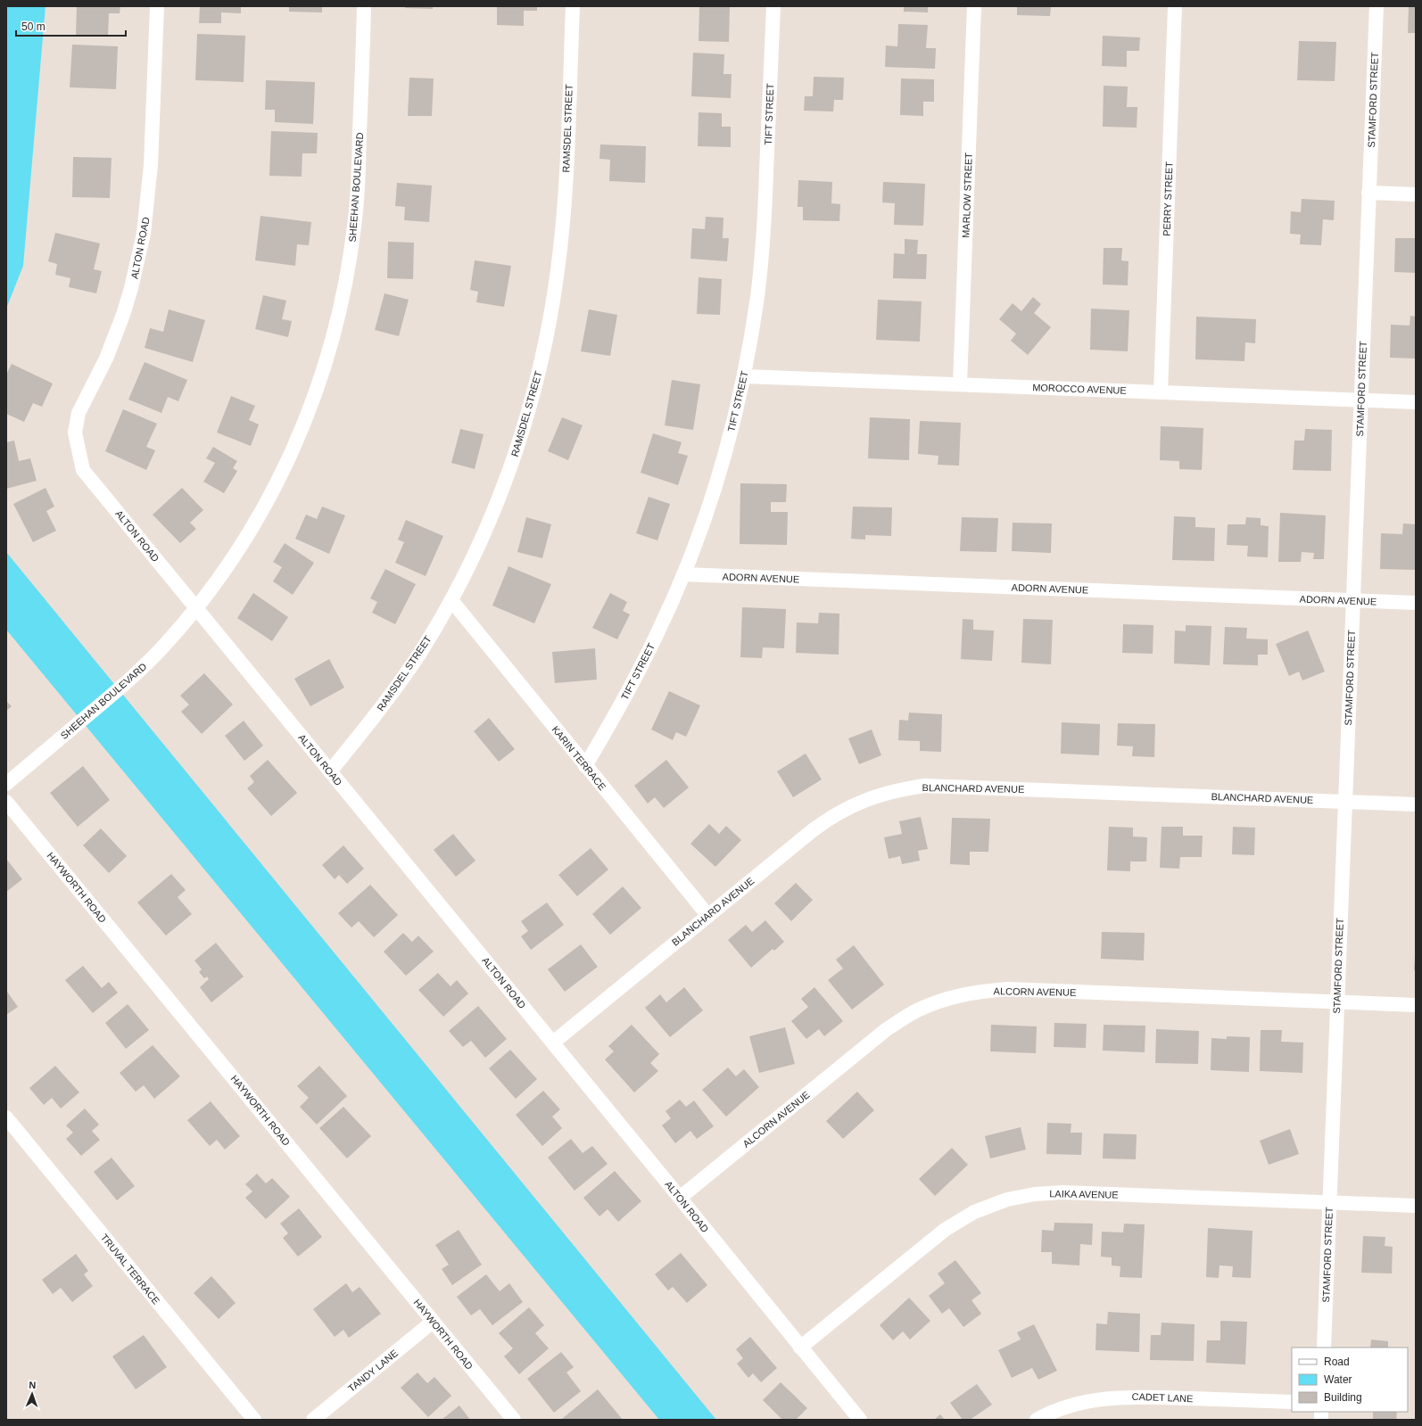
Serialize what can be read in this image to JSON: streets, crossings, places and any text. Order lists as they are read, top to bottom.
{
  "streets": {
    "street": [
      "STAMFORD STREET",
      "TIFT STREET",
      "RAMSDEL STREET",
      "SHEEHAN BOULEVARD",
      "MARLOW STREET",
      "PERRY STREET",
      "ALTON ROAD",
      "MOROCCO AVENUE",
      "ADORN AVENUE",
      "KARIN TERRACE",
      "BLANCHARD AVENUE",
      "HAYWORTH ROAD",
      "ALCORN AVENUE",
      "LAIKA AVENUE",
      "TRUVAL TERRACE",
      "TANDY LANE",
      "CADET LANE"
    ]
  },
  "crossings": [
    ["STAMFORD STREET", "MOROCCO AVENUE"],
    ["STAMFORD STREET", "ADORN AVENUE"],
    ["STAMFORD STREET", "BLANCHARD AVENUE"],
    ["STAMFORD STREET", "ALCORN AVENUE"],
    ["STAMFORD STREET", "LAIKA AVENUE"],
    ["TIFT STREET", "MOROCCO AVENUE"],
    ["TIFT STREET", "ADORN AVENUE"],
    ["TIFT STREET", "KARIN TERRACE"],
    ["RAMSDEL STREET", "ALTON ROAD"],
    ["RAMSDEL STREET", "KARIN TERRACE"],
    ["SHEEHAN BOULEVARD", "ALTON ROAD"],
    ["MARLOW STREET", "MOROCCO AVENUE"],
    ["PERRY STREET", "MOROCCO AVENUE"],
    ["ALTON ROAD", "BLANCHARD AVENUE"],
    ["ALTON ROAD", "ALCORN AVENUE"],
    ["ALTON ROAD", "LAIKA AVENUE"],
    ["KARIN TERRACE", "BLANCHARD AVENUE"],
    ["HAYWORTH ROAD", "TANDY LANE"]
  ],
  "legend": ["Road", "Water", "Building"],
  "scale_bar": "50 m",
  "north": "top"
}
